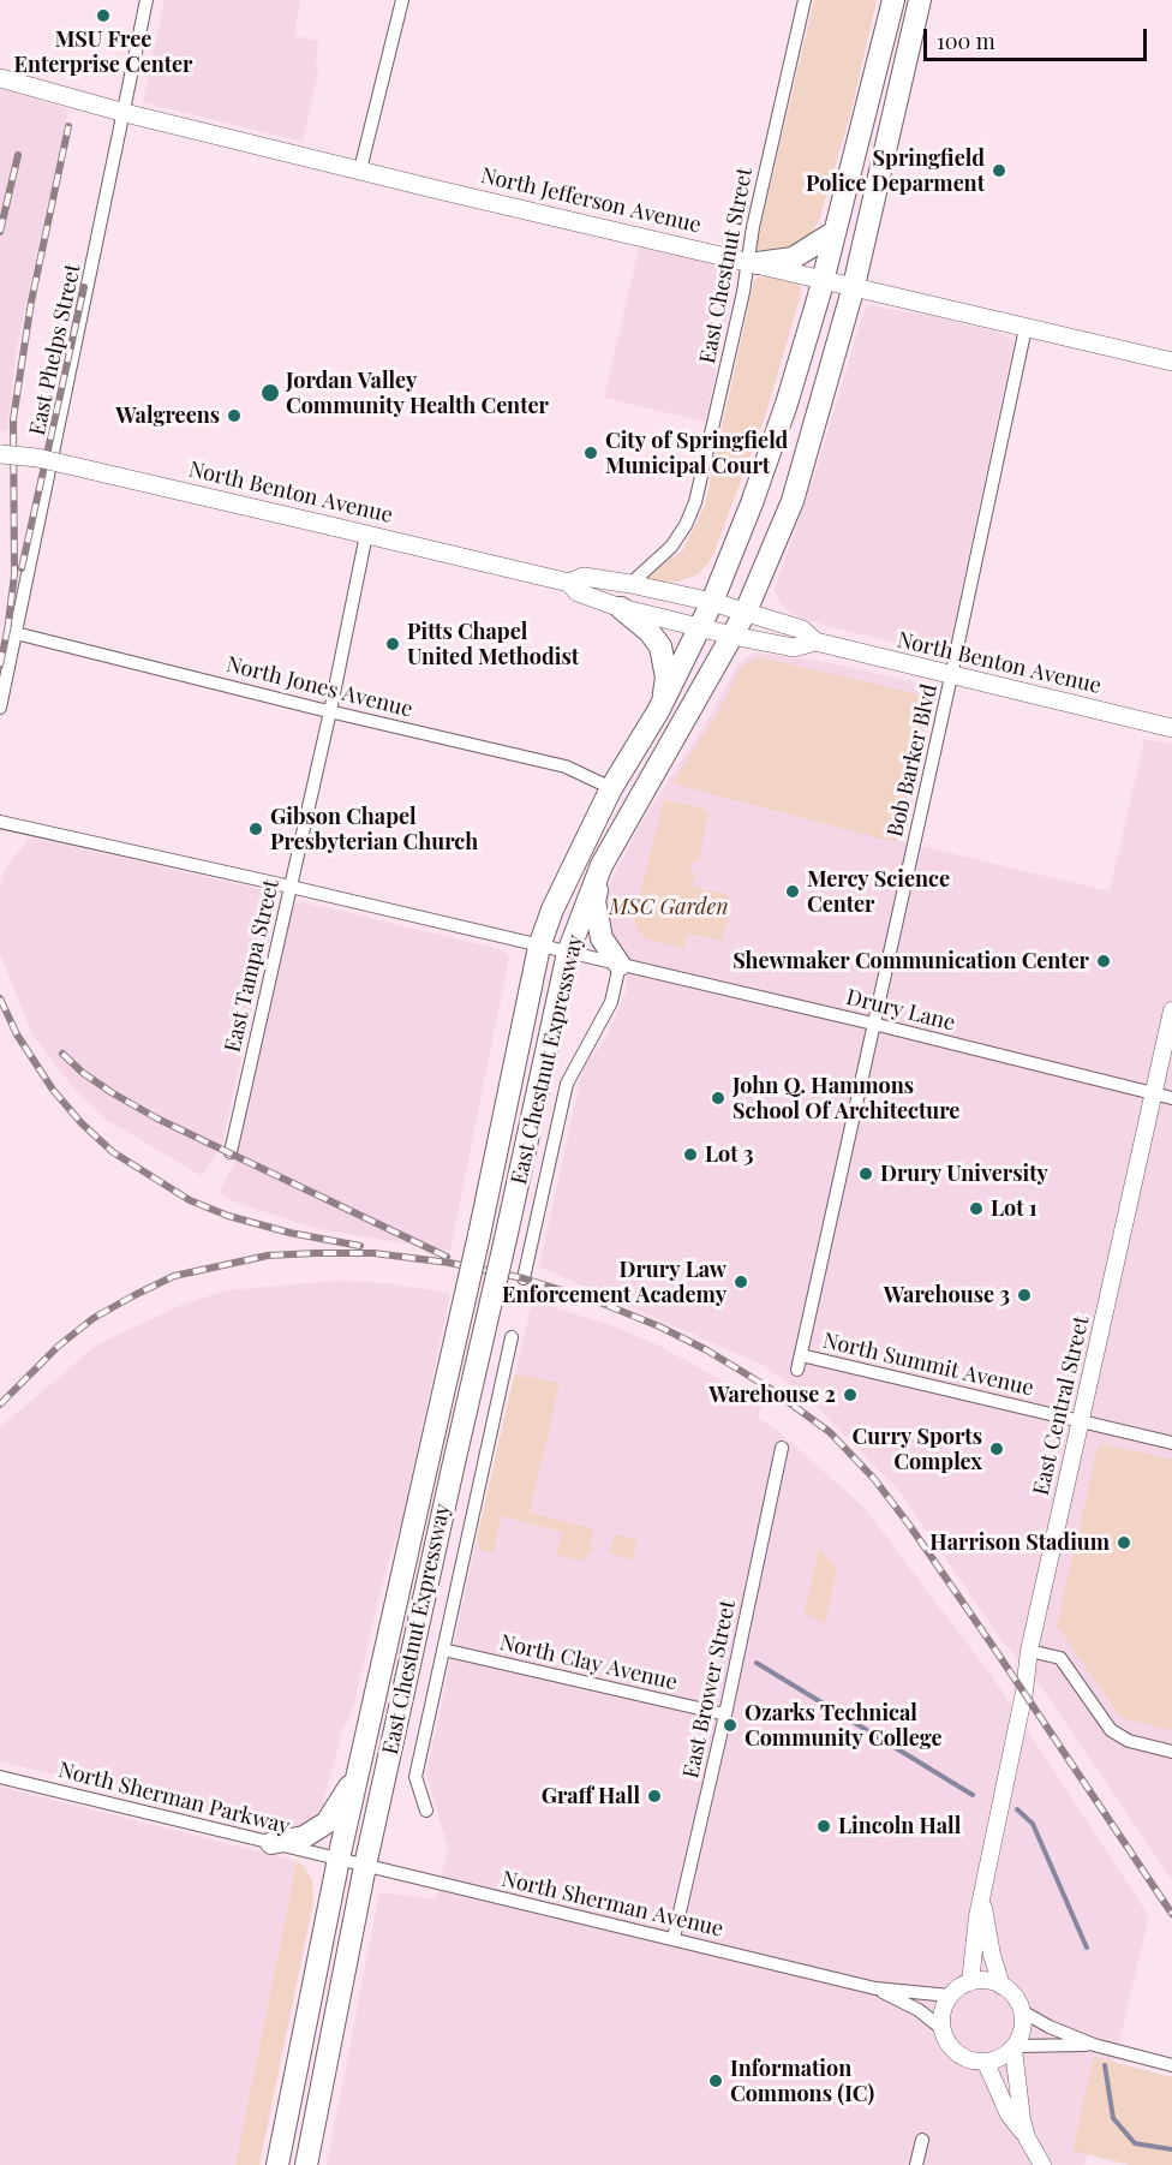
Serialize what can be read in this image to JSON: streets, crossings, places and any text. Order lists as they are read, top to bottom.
{
  "streets": {
    "main road": ["North Jefferson Avenue", "North Benton Avenue", "East Chestnut Expressway"],
    "street": [
      "East Chestnut Street",
      "East Phelps Street",
      "North Jones Avenue",
      "Bob Barker Blvd",
      "East Tampa Street",
      "Drury Lane",
      "North Summit Avenue",
      "East Central Street",
      "North Clay Avenue",
      "East Brower Street",
      "North Sherman Parkway",
      "North Sherman Avenue"
    ]
  },
  "crossings": [
    ["North Jefferson Avenue", "East Chestnut Street"],
    ["North Jefferson Avenue", "East Phelps Street"],
    ["North Jefferson Avenue", "Bob Barker Blvd"],
    ["North Jefferson Avenue", "East Chestnut Expressway"],
    ["East Chestnut Street", "North Benton Avenue"],
    ["East Phelps Street", "North Jones Avenue"],
    ["North Benton Avenue", "Bob Barker Blvd"],
    ["North Benton Avenue", "East Tampa Street"],
    ["North Benton Avenue", "East Chestnut Expressway"],
    ["North Jones Avenue", "East Tampa Street"],
    ["North Jones Avenue", "East Chestnut Expressway"],
    ["Bob Barker Blvd", "Drury Lane"],
    ["Bob Barker Blvd", "North Summit Avenue"],
    ["East Tampa Street", "Drury Lane"],
    ["Drury Lane", "East Chestnut Expressway"],
    ["Drury Lane", "East Central Street"],
    ["East Chestnut Expressway", "North Sherman Parkway"],
    ["East Chestnut Expressway", "North Sherman Avenue"],
    ["North Summit Avenue", "East Central Street"],
    ["East Central Street", "North Sherman Avenue"],
    ["North Clay Avenue", "East Brower Street"],
    ["East Brower Street", "North Sherman Avenue"],
    ["North Sherman Parkway", "North Sherman Avenue"]
  ],
  "parks": ["MSC Garden"],
  "places": [
    "MSU Free Enterprise Center",
    "Springfield Police Deparment",
    "Jordan Valley Community Health Center",
    "Walgreens",
    "City of Springfield Municipal Court",
    "Pitts Chapel United Methodist",
    "Gibson Chapel Presbyterian Church",
    "Mercy Science Center",
    "Shewmaker Communication Center",
    "John Q. Hammons School Of Architecture",
    "Lot 3",
    "Drury University",
    "Lot 1",
    "Drury Law Enforcement Academy",
    "Warehouse 3",
    "Warehouse 2",
    "Curry Sports Complex",
    "Harrison Stadium",
    "Ozarks Technical Community College",
    "Graff Hall",
    "Lincoln Hall",
    "Information Commons (IC)"
  ],
  "scale_bar": "100 m"
}
